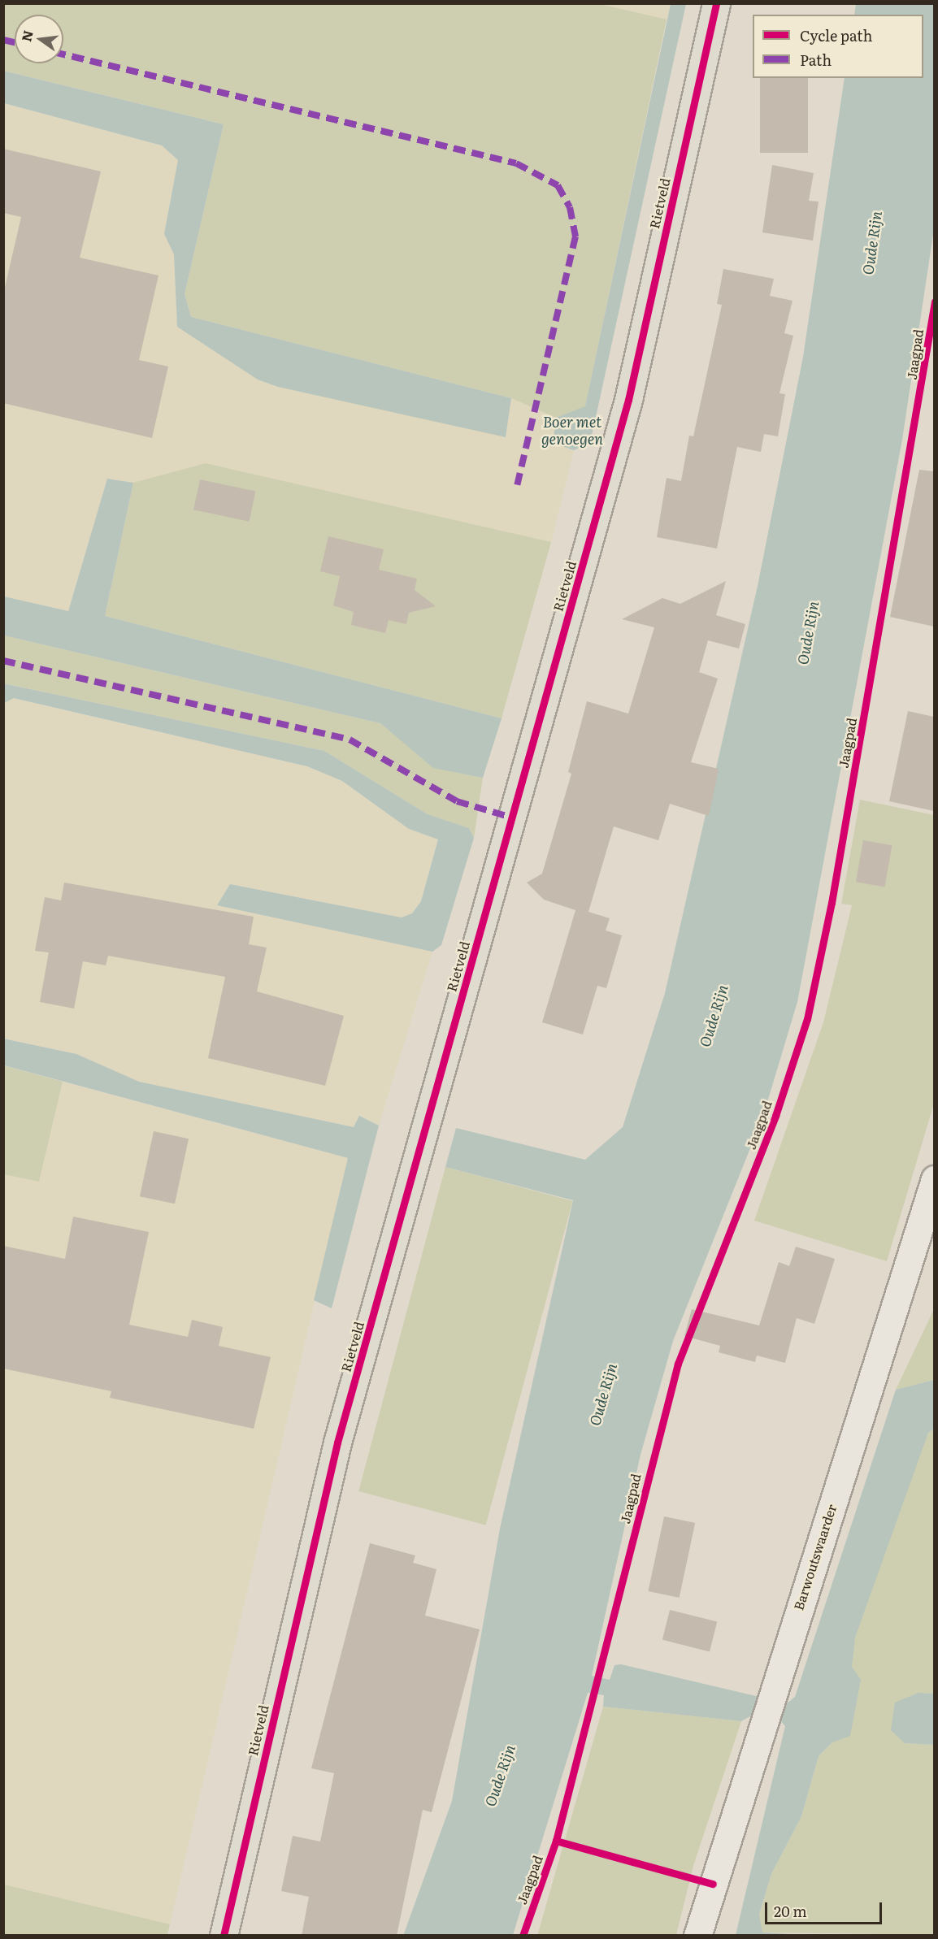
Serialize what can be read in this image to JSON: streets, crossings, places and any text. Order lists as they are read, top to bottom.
{
  "streets": {
    "main road": ["Rietveld"],
    "street": ["Barwoutswaarder"],
    "cycle path": ["Jaagpad"]
  },
  "water": ["Oude Rijn", "Boer met genoegen"],
  "legend": ["Cycle path", "Path"],
  "scale_bar": "20 m",
  "north": "left"
}
